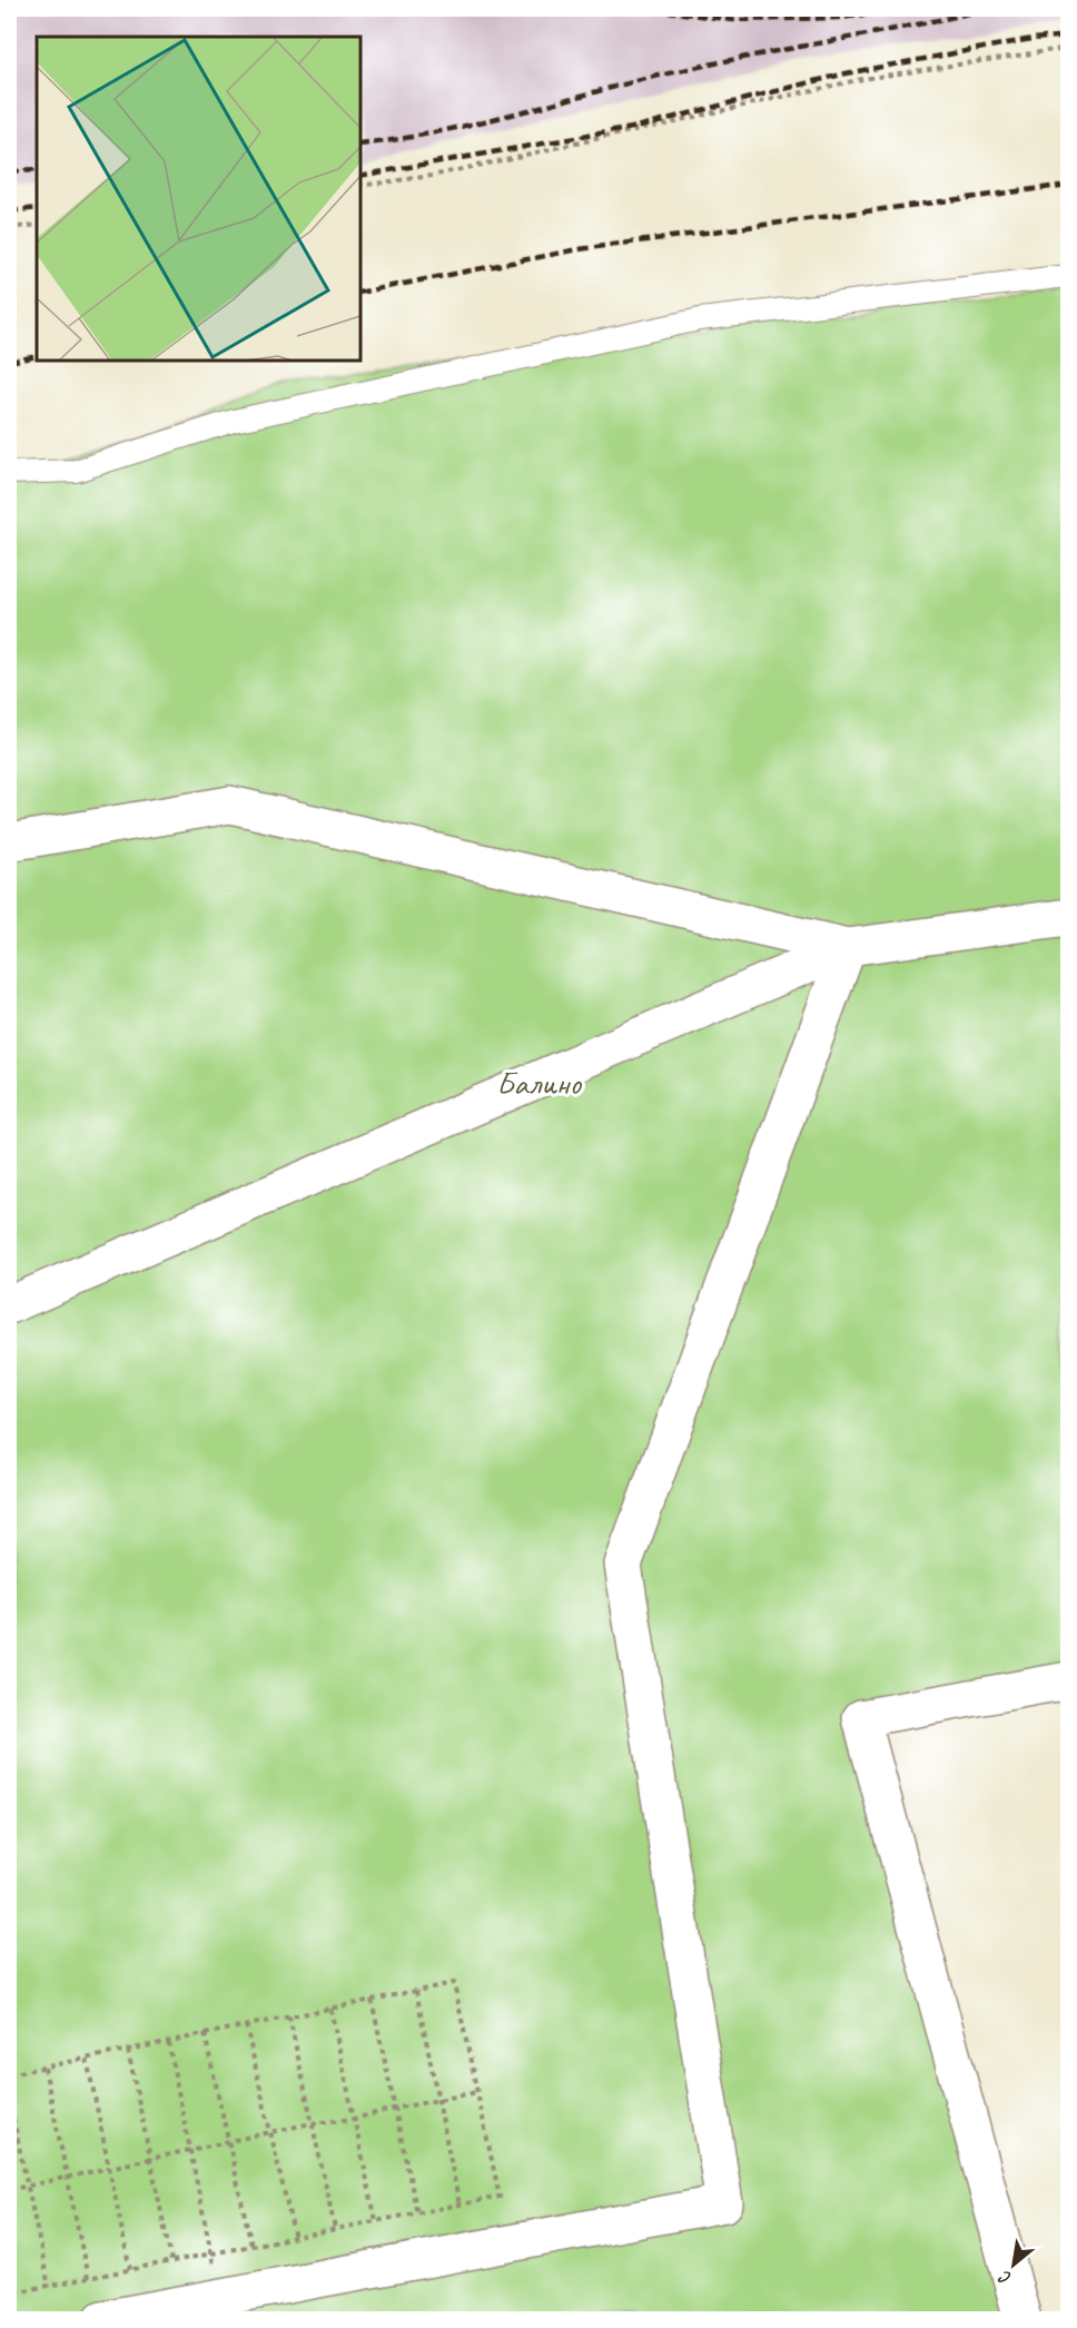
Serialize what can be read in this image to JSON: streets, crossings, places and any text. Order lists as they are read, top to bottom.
{
  "parks": ["Балино"],
  "north": "bottom left"
}
